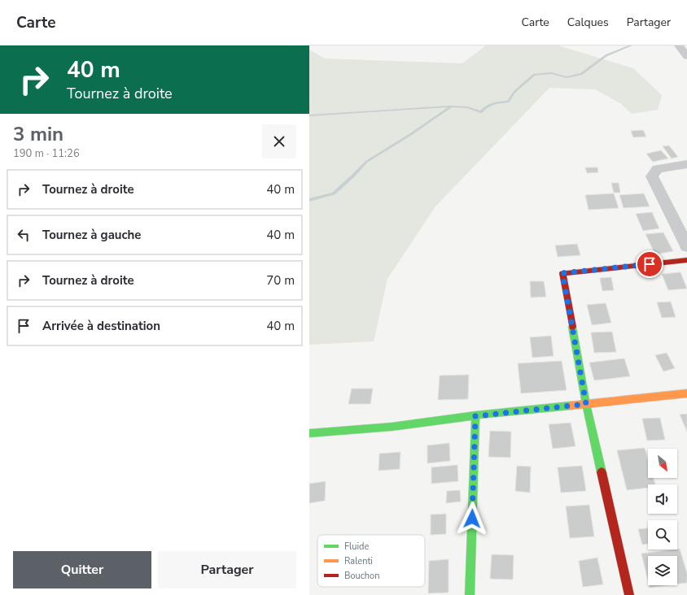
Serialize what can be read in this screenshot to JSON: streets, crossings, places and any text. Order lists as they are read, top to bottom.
{
  "legend": ["Fluide", "Ralenti", "Bouchon"],
  "north": "bottom right",
  "page": {
    "header": "Carte",
    "nav": ["Carte", "Calques", "Partager"],
    "turn": ["40 m", "Tournez à droite"],
    "heading": ["3 min", "190 m · 11:26"],
    "list": [
      {
        "name": "Tournez à droite",
        "value": "40 m"
      },
      {
        "name": "Tournez à gauche",
        "value": "40 m"
      },
      {
        "name": "Tournez à droite",
        "value": "70 m"
      },
      {
        "name": "Arrivée à destination",
        "value": "40 m"
      }
    ],
    "buttons": ["Quitter", "Partager"]
  }
}
